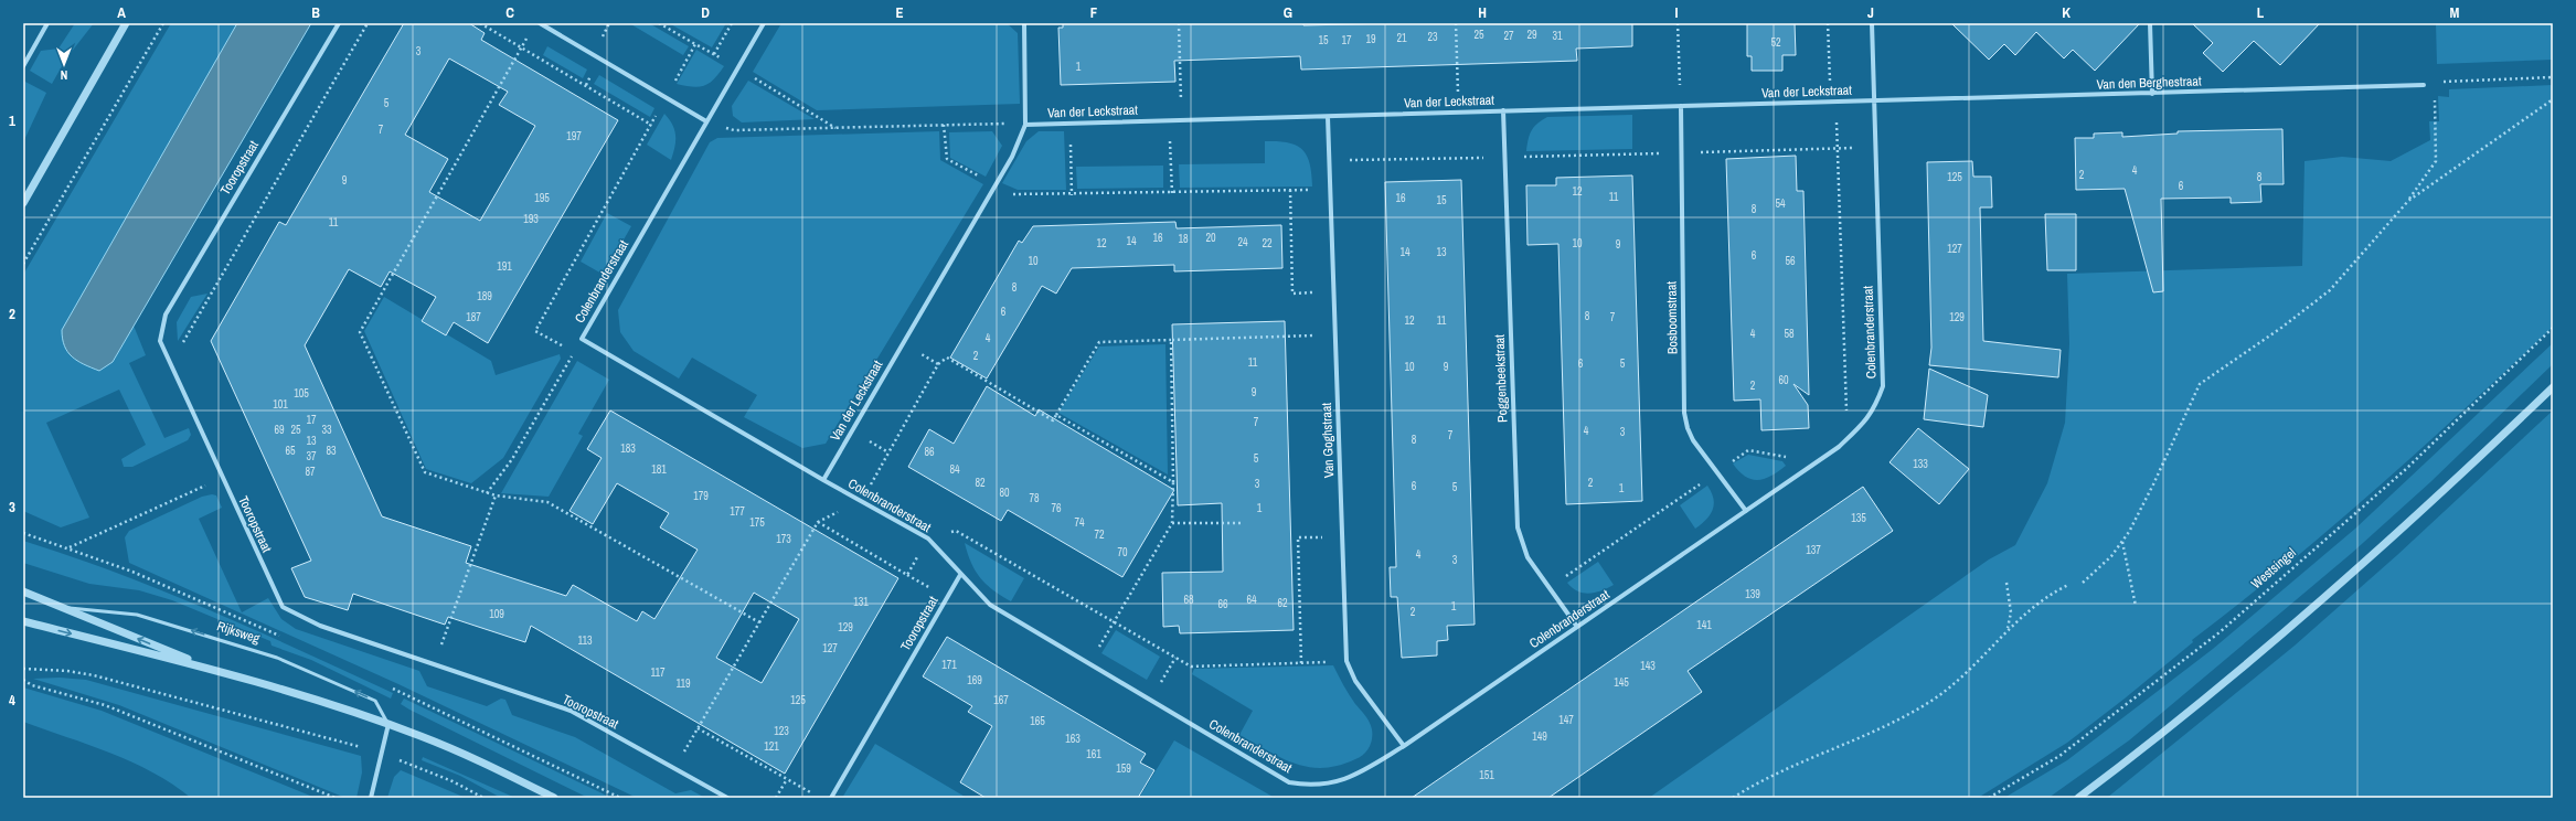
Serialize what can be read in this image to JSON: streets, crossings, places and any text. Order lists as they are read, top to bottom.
{
  "streets": {
    "street": [
      "Van den Berghestraat",
      "Van der Leckstraat",
      "Tooropstraat",
      "Colenbranderstraat",
      "Bosboomstraat",
      "Poggenbeekstraat",
      "Van Goghstraat",
      "Rijksweg"
    ],
    "path": ["Westsingel"]
  },
  "crossings": [
    ["Van den Berghestraat", "Van der Leckstraat"],
    ["Van den Berghestraat", "Colenbranderstraat"],
    ["Van der Leckstraat", "Colenbranderstraat"],
    ["Van der Leckstraat", "Bosboomstraat"],
    ["Van der Leckstraat", "Poggenbeekstraat"],
    ["Van der Leckstraat", "Van Goghstraat"],
    ["Tooropstraat", "Colenbranderstraat"],
    ["Colenbranderstraat", "Bosboomstraat"],
    ["Colenbranderstraat", "Poggenbeekstraat"],
    ["Colenbranderstraat", "Van Goghstraat"]
  ],
  "house_numbers": [
    "25",
    "29",
    "27",
    "31",
    "23",
    "21",
    "19",
    "15",
    "17",
    "52",
    "3",
    "1",
    "5",
    "7",
    "197",
    "4",
    "2",
    "125",
    "8",
    "9",
    "6",
    "12",
    "11",
    "195",
    "16",
    "15",
    "54",
    "8",
    "193",
    "11",
    "16",
    "20",
    "18",
    "14",
    "24",
    "12",
    "22",
    "10",
    "9",
    "127",
    "14",
    "13",
    "6",
    "10",
    "56",
    "191",
    "8",
    "189",
    "6",
    "8",
    "187",
    "7",
    "129",
    "12",
    "11",
    "4",
    "58",
    "4",
    "2",
    "11",
    "6",
    "5",
    "10",
    "9",
    "60",
    "2",
    "9",
    "105",
    "101",
    "17",
    "7",
    "69",
    "25",
    "33",
    "4",
    "3",
    "7",
    "8",
    "13",
    "183",
    "65",
    "83",
    "86",
    "37",
    "5",
    "133",
    "181",
    "84",
    "87",
    "82",
    "2",
    "3",
    "6",
    "5",
    "1",
    "80",
    "179",
    "78",
    "76",
    "1",
    "177",
    "135",
    "175",
    "74",
    "72",
    "173",
    "137",
    "70",
    "4",
    "3",
    "139",
    "68",
    "64",
    "131",
    "62",
    "66",
    "1",
    "2",
    "109",
    "141",
    "129",
    "113",
    "127",
    "171",
    "143",
    "117",
    "169",
    "145",
    "119",
    "125",
    "167",
    "147",
    "165",
    "123",
    "149",
    "163",
    "121",
    "161",
    "159",
    "151"
  ],
  "north": "bottom",
  "grid": {
    "columns": [
      "A",
      "B",
      "C",
      "D",
      "E",
      "F",
      "G",
      "H",
      "I",
      "J",
      "K",
      "L",
      "M"
    ],
    "rows": [
      "1",
      "2",
      "3",
      "4"
    ]
  }
}
